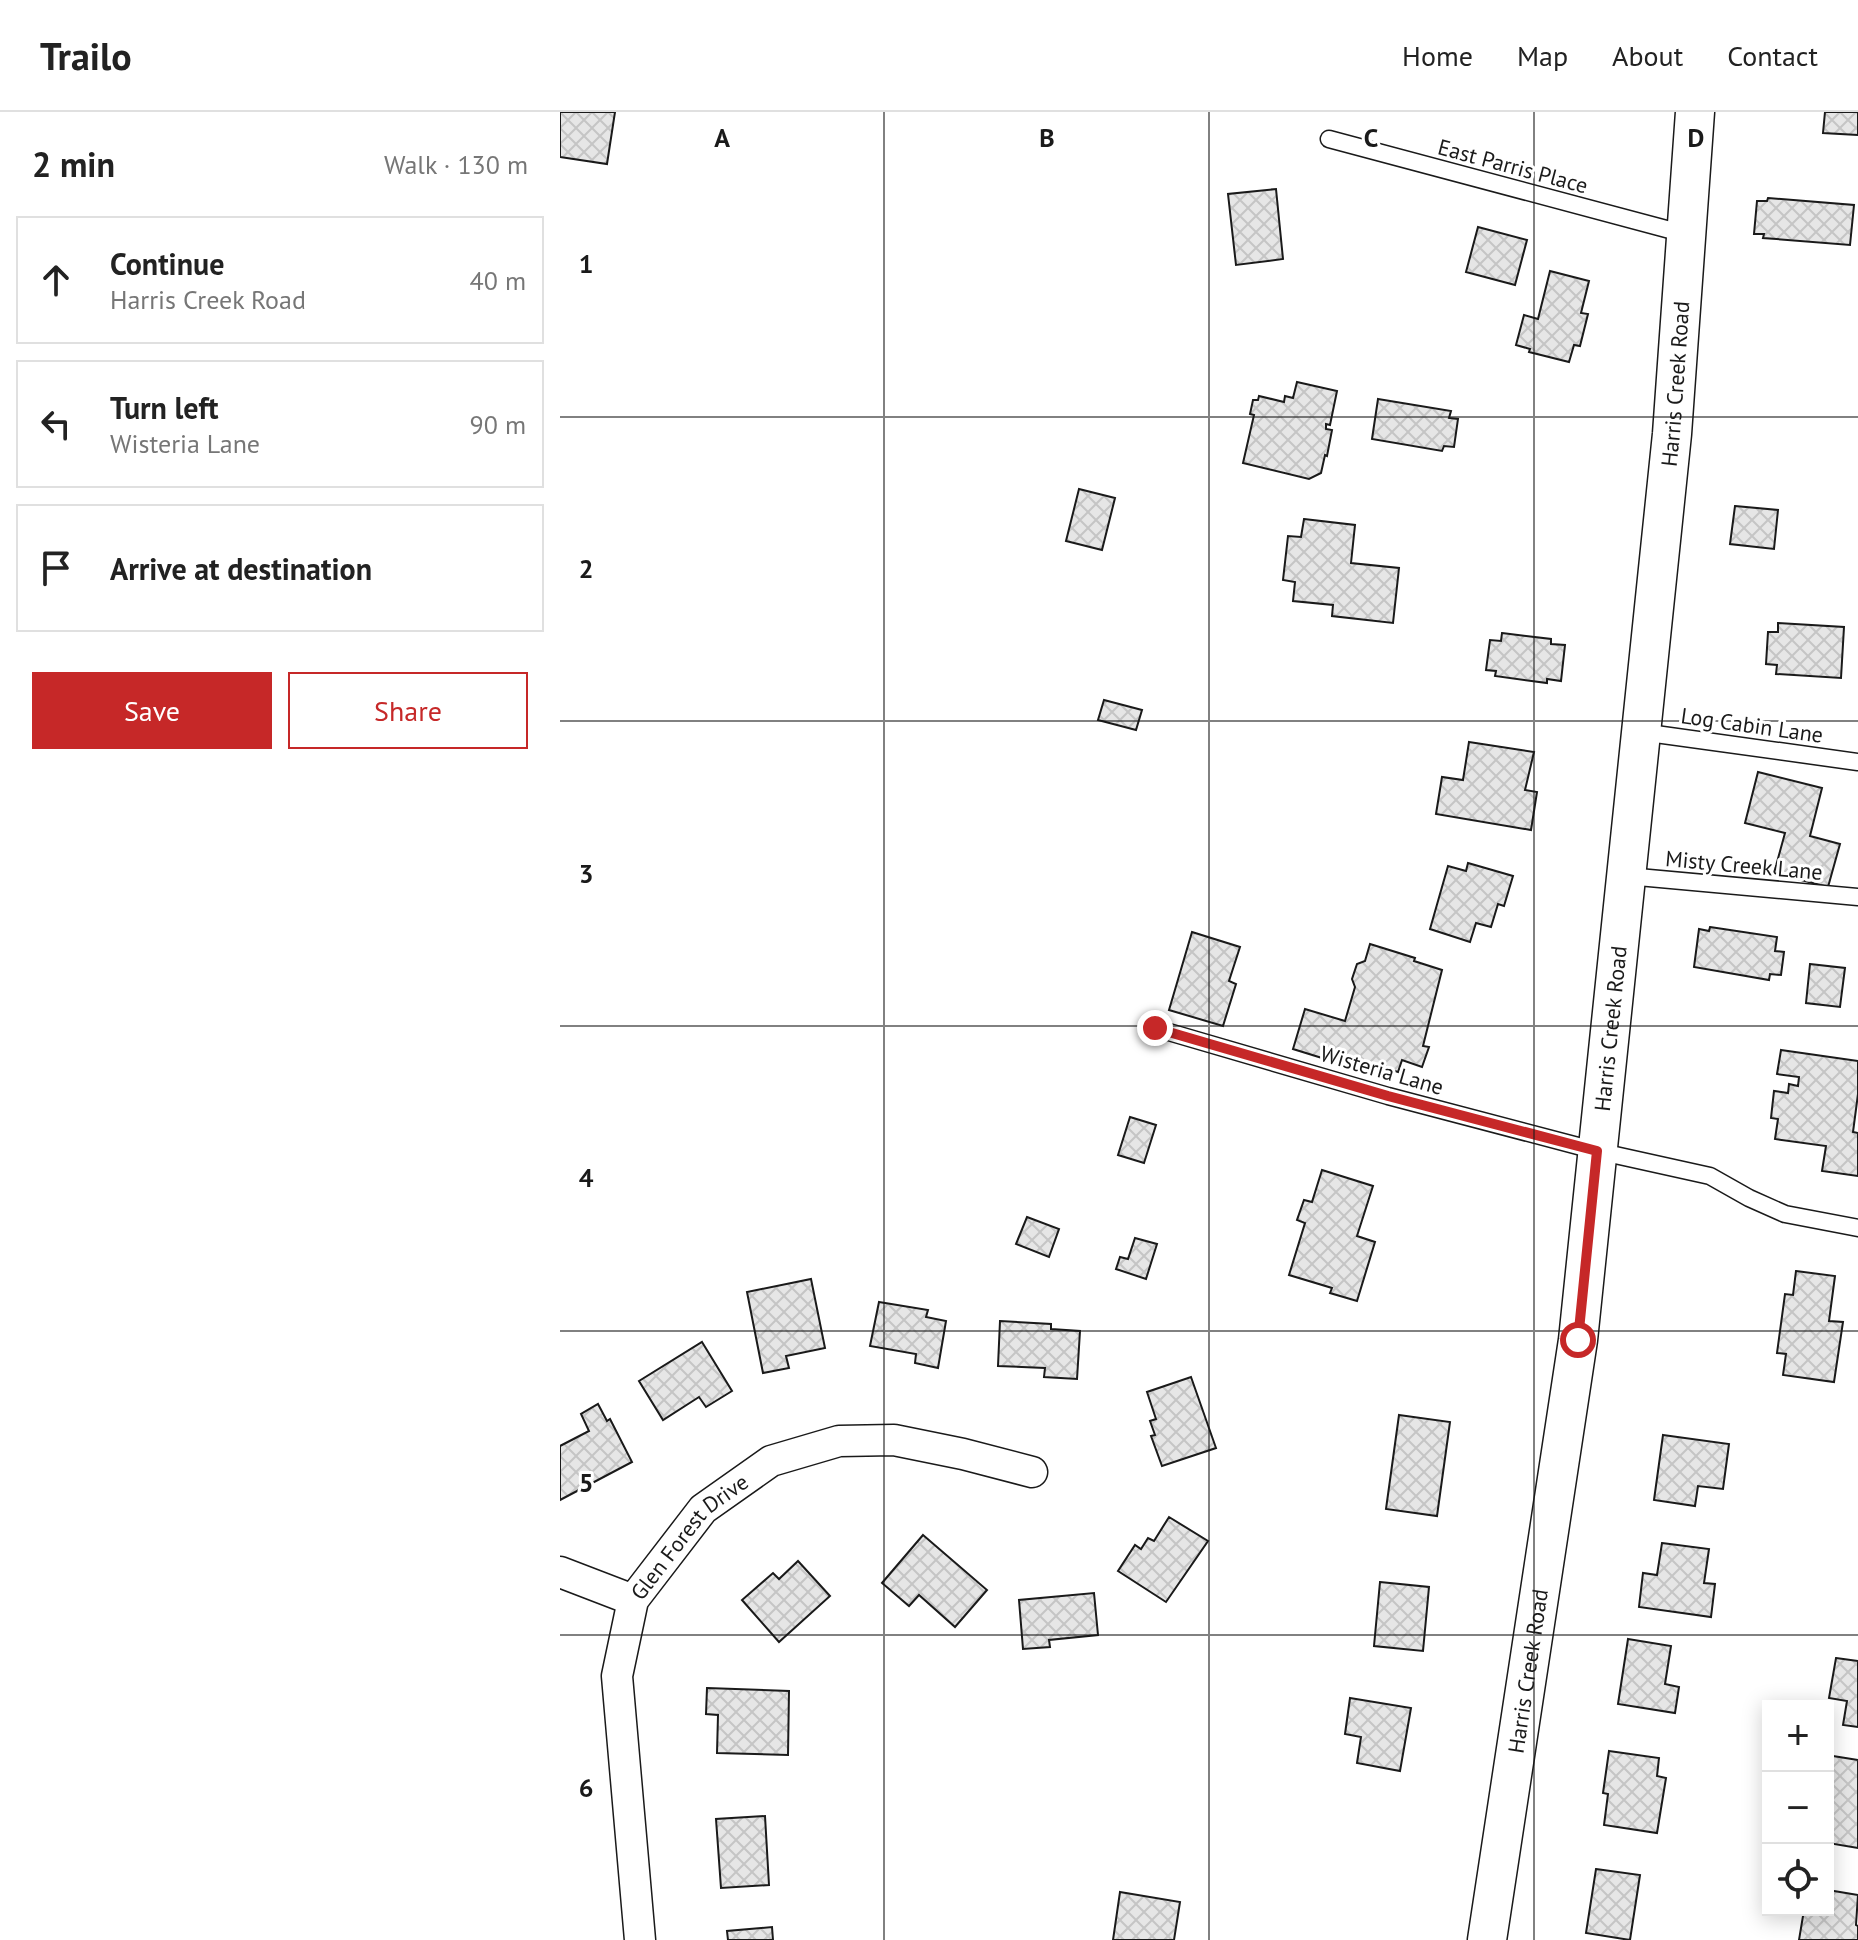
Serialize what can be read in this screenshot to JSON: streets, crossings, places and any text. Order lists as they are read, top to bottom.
{
  "streets": {
    "street": ["Harris Creek Road", "Glen Forest Drive"],
    "lane": [
      "East Parris Place",
      "Log Cabin Lane",
      "Misty Creek Lane",
      "Wisteria Lane"
    ]
  },
  "crossings": [
    ["East Parris Place", "Harris Creek Road"],
    ["Harris Creek Road", "Log Cabin Lane"],
    ["Harris Creek Road", "Misty Creek Lane"],
    ["Harris Creek Road", "Wisteria Lane"]
  ],
  "page": {
    "header": "Trailo",
    "nav": [
      "Home",
      "Map",
      "About",
      "Contact"
    ],
    "heading": ["2 min", "Walk · 130 m"],
    "list": [
      ["Continue", "Harris Creek Road", "40 m"],
      ["Turn left", "Wisteria Lane", "90 m"],
      "Arrive at destination"
    ],
    "buttons": ["Save", "Share"],
    "map_buttons": ["+", "−"]
  },
  "grid": {
    "columns": [
      "A",
      "B",
      "C",
      "D"
    ],
    "rows": [
      "1",
      "2",
      "3",
      "4",
      "5",
      "6"
    ]
  }
}
